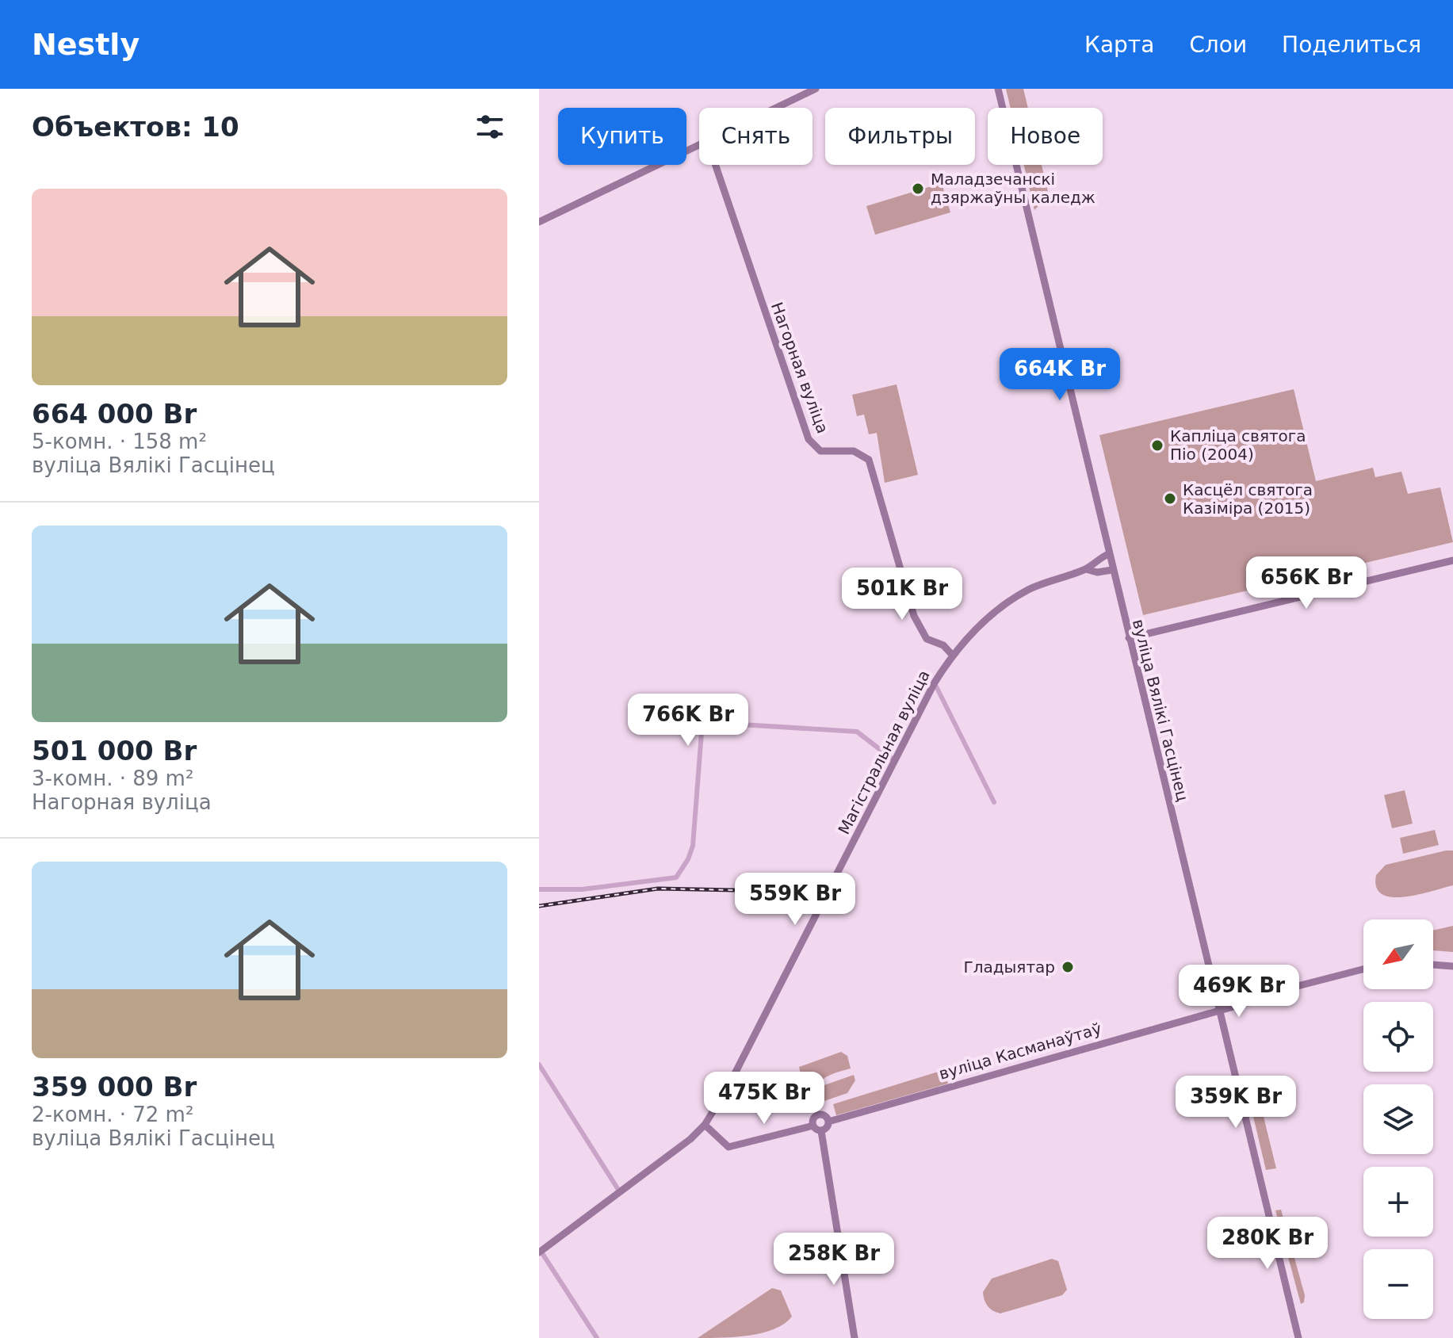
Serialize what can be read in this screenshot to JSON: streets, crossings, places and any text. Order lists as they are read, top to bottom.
{
  "streets": {
    "main road": [
      "Нагорная вуліца",
      "вуліца Вялікі Гасцінец",
      "Магістральная вуліца",
      "вуліца Касманаўтаў"
    ]
  },
  "crossings": [
    ["Нагорная вуліца", "Магістральная вуліца"],
    ["вуліца Вялікі Гасцінец", "вуліца Касманаўтаў"]
  ],
  "places": [
    "Маладзечанскі дзяржаўны каледж",
    "Капліца святога Піо (2004)",
    "Касцёл святога Казіміра (2015)",
    "Гладыятар"
  ],
  "north": "bottom left",
  "page": {
    "header": "Nestly",
    "nav": ["Карта", "Слои", "Поделиться"],
    "heading": "Объектов: 10",
    "chip": [
      "Купить",
      "Снять",
      "Фильтры",
      "Новое"
    ],
    "list": [
      {
        "name": "664 000 Br",
        "note": "5-комн. · 158 m² · вуліца Вялікі Гасцінец"
      },
      {
        "name": "501 000 Br",
        "note": "3-комн. · 89 m² · Нагорная вуліца"
      },
      {
        "name": "359 000 Br",
        "note": "2-комн. · 72 m² · вуліца Вялікі Гасцінец"
      }
    ],
    "price": [
      "664K Br",
      "656K Br",
      "501K Br",
      "766K Br",
      "559K Br",
      "469K Br",
      "475K Br",
      "359K Br",
      "280K Br",
      "258K Br"
    ],
    "map_buttons": ["+", "−"]
  }
}
